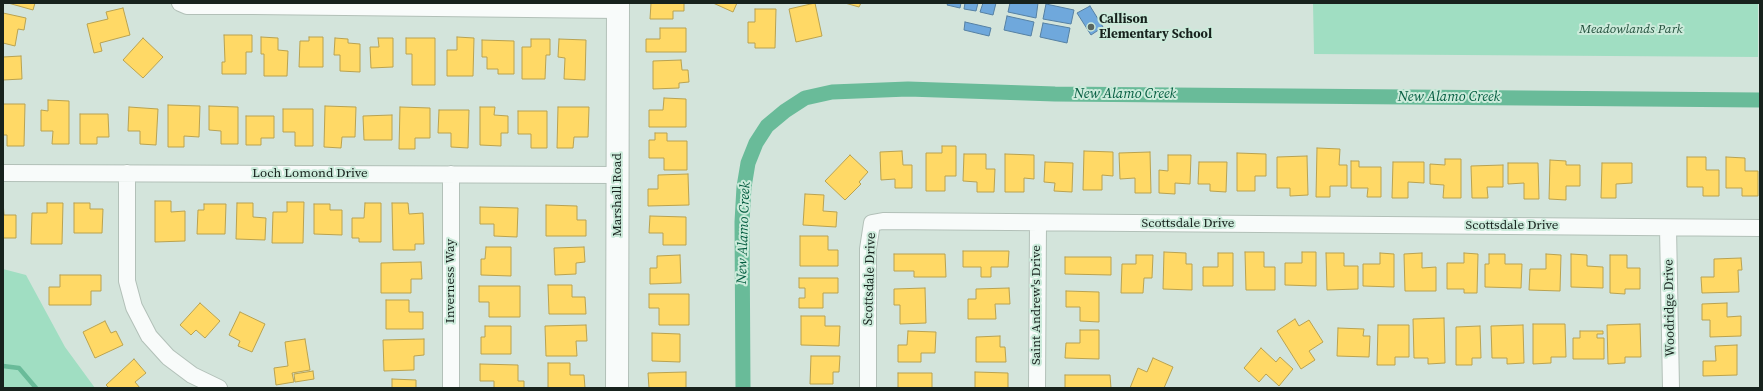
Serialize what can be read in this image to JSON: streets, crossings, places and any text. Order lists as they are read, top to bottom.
{
  "streets": {
    "street": [
      "Loch Lomond Drive",
      "Marshall Road",
      "Scottsdale Drive",
      "Inverness Way",
      "Saint Andrew's Drive",
      "Woodridge Drive"
    ]
  },
  "crossings": [
    ["Loch Lomond Drive", "Marshall Road"],
    ["Loch Lomond Drive", "Inverness Way"],
    ["Scottsdale Drive", "Saint Andrew's Drive"],
    ["Scottsdale Drive", "Woodridge Drive"]
  ],
  "water": ["New Alamo Creek"],
  "parks": ["Meadowlands Park"],
  "places": ["Callison Elementary School"]
}
